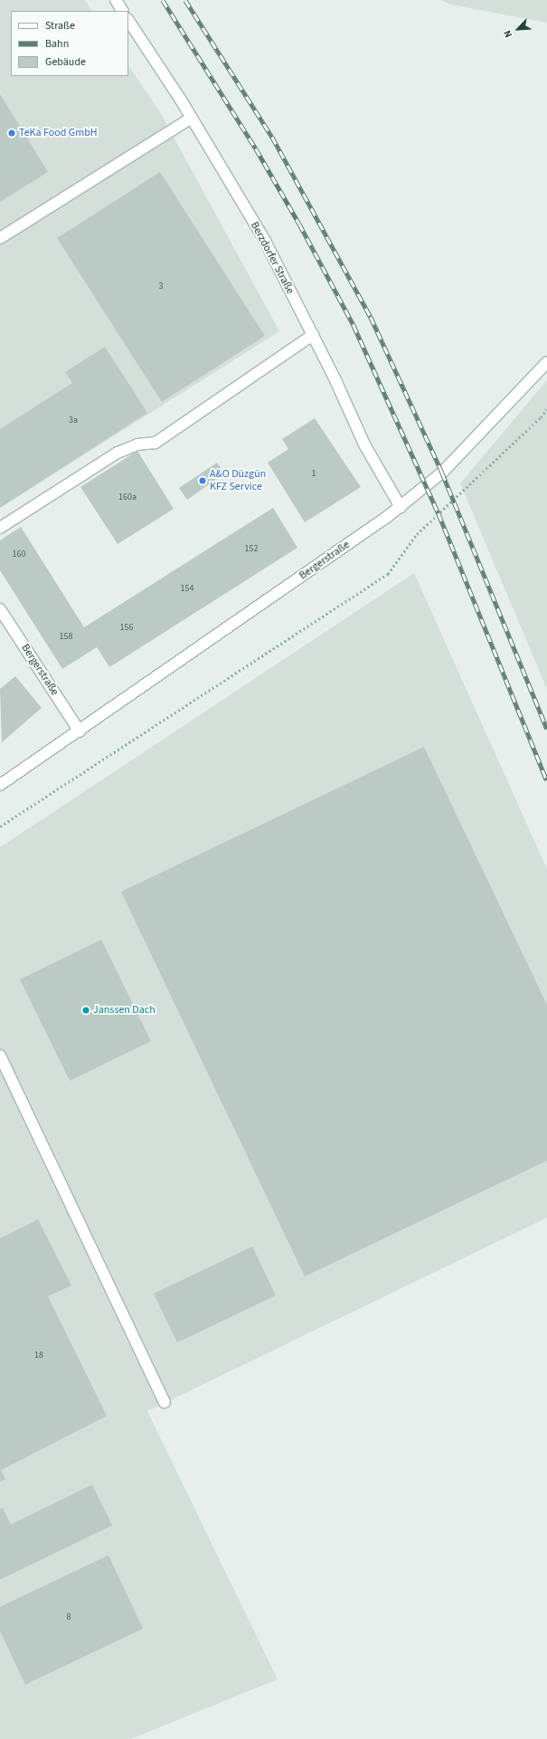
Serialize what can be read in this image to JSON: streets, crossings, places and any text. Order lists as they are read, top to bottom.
{
  "streets": {
    "street": ["Berzdorfer Straße", "Bergerstraße"]
  },
  "crossings": [
    ["Berzdorfer Straße", "Bergerstraße"]
  ],
  "places": ["TeKa Food GmbH", "A&O Düzgün KFZ Service", "Janssen Dach"],
  "house_numbers": [
    "3",
    "3a",
    "1",
    "160a",
    "152",
    "160",
    "154",
    "156",
    "158",
    "18",
    "8"
  ],
  "legend": ["Straße", "Bahn", "Gebäude"],
  "north": "bottom left"
}
